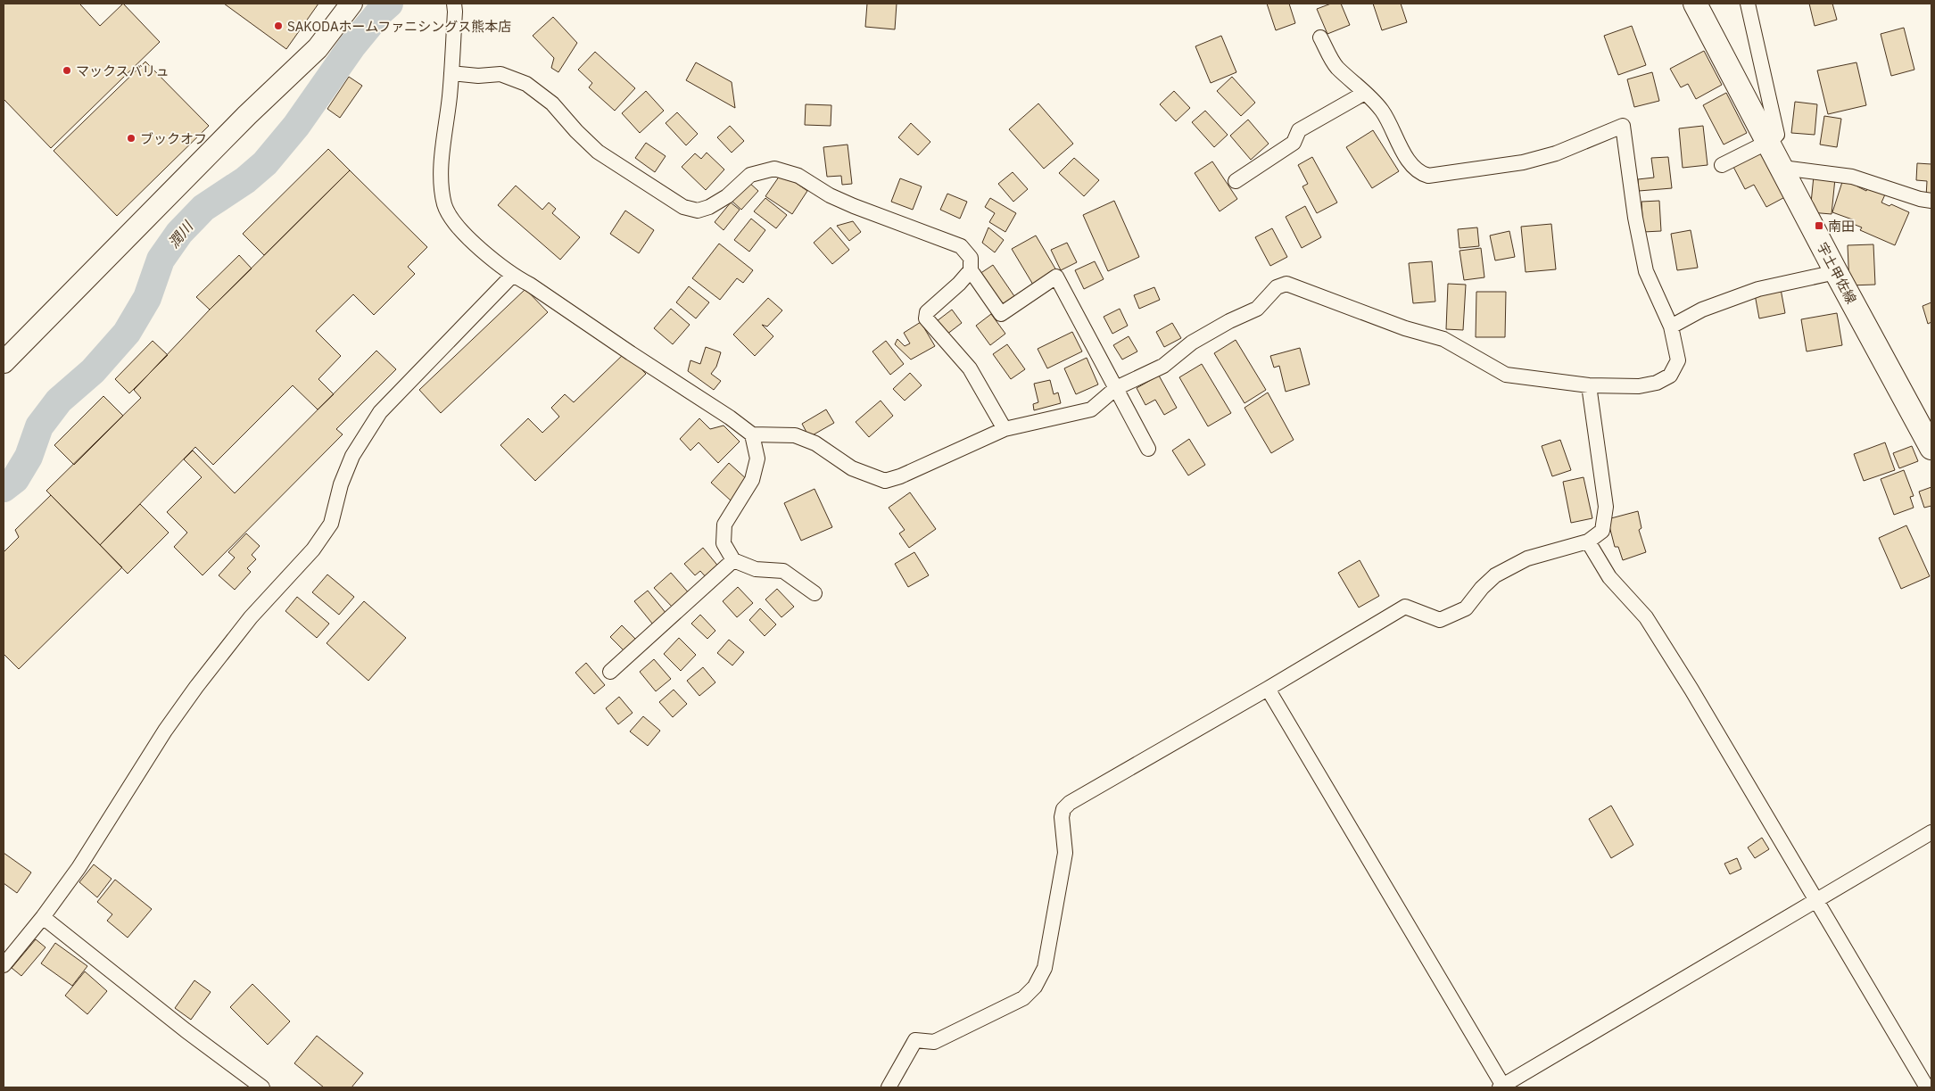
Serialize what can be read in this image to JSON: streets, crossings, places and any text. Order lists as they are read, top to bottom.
{
  "streets": {
    "main road": ["宇土甲佐線"]
  },
  "water": ["潤川"],
  "places": {
    "other": ["SAKODAホームファニシングス熊本店", "マックスバリュ", "ブックオフ"],
    "transit": ["南田"]
  }
}
